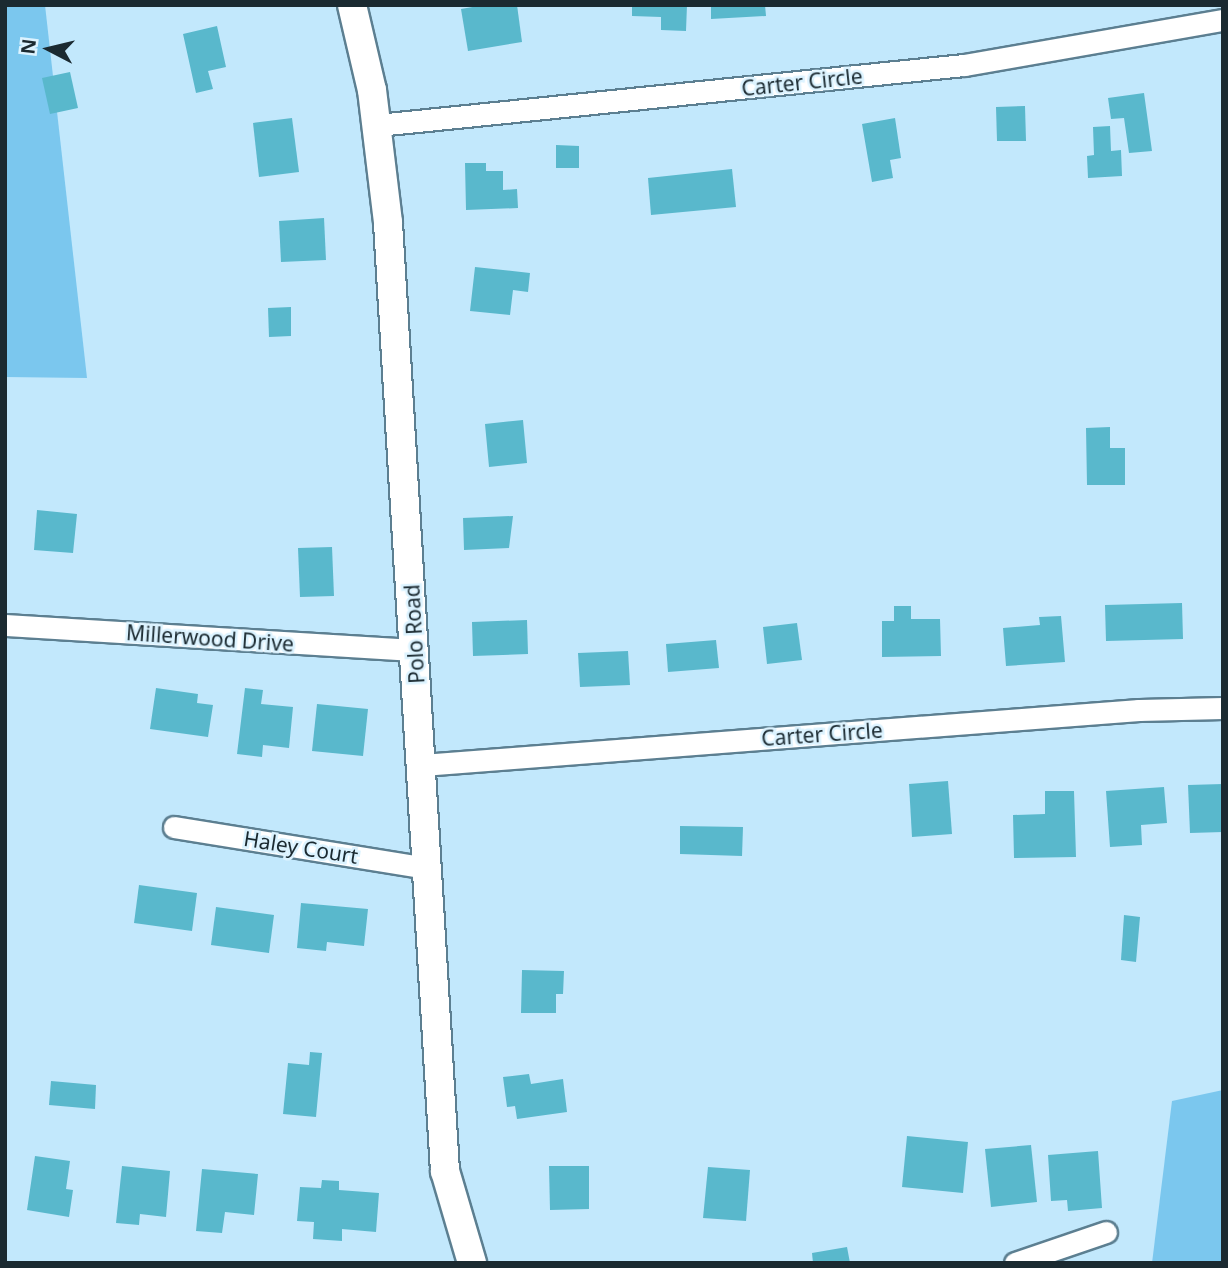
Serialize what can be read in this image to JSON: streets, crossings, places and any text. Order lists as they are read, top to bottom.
{
  "streets": {
    "main road": ["Polo Road"],
    "street": ["Carter Circle", "Millerwood Drive", "Haley Court"]
  },
  "crossings": [
    ["Carter Circle", "Polo Road"],
    ["Polo Road", "Millerwood Drive"],
    ["Polo Road", "Haley Court"]
  ],
  "north": "left"
}
